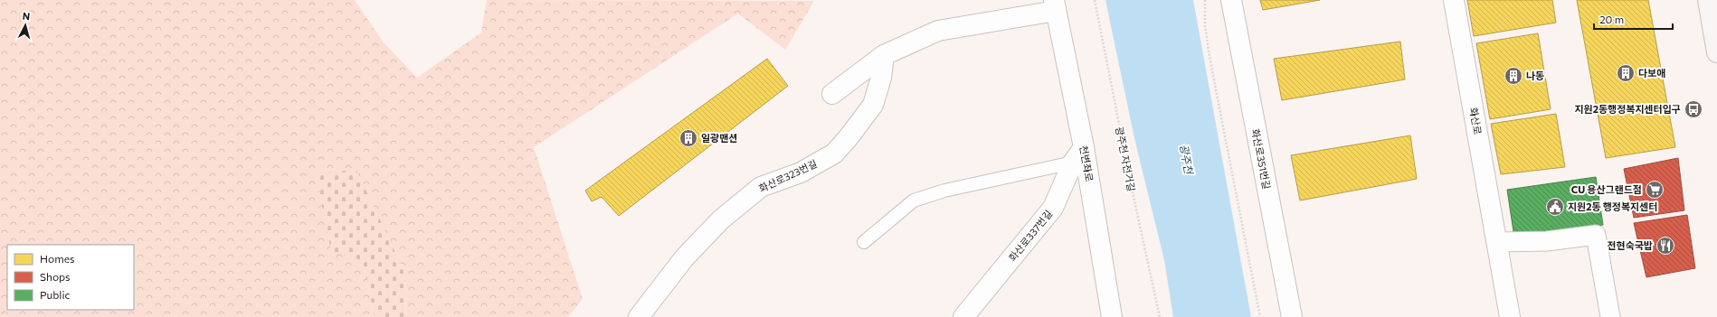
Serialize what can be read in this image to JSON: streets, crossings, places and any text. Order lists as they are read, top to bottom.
{
  "streets": {
    "street": [
      "화산로",
      "화산로351번길",
      "천변좌로",
      "화산로323번길",
      "화산로337번길"
    ],
    "path": ["광주천 자전거길"]
  },
  "crossings": [
    ["천변좌로", "화산로323번길"],
    ["천변좌로", "화산로337번길"]
  ],
  "water": ["광주천"],
  "places": {
    "building": ["다보애", "나동", "일광맨션"],
    "bus stop": ["지원2동행정복지센터입구"],
    "supermarket": ["CU 용산그랜드점"],
    "public building": ["지원2동 행정복지센터"],
    "restaurant": ["전현숙국밥"]
  },
  "legend": ["Homes", "Shops", "Public"],
  "scale_bar": "20 m",
  "north": "top"
}
